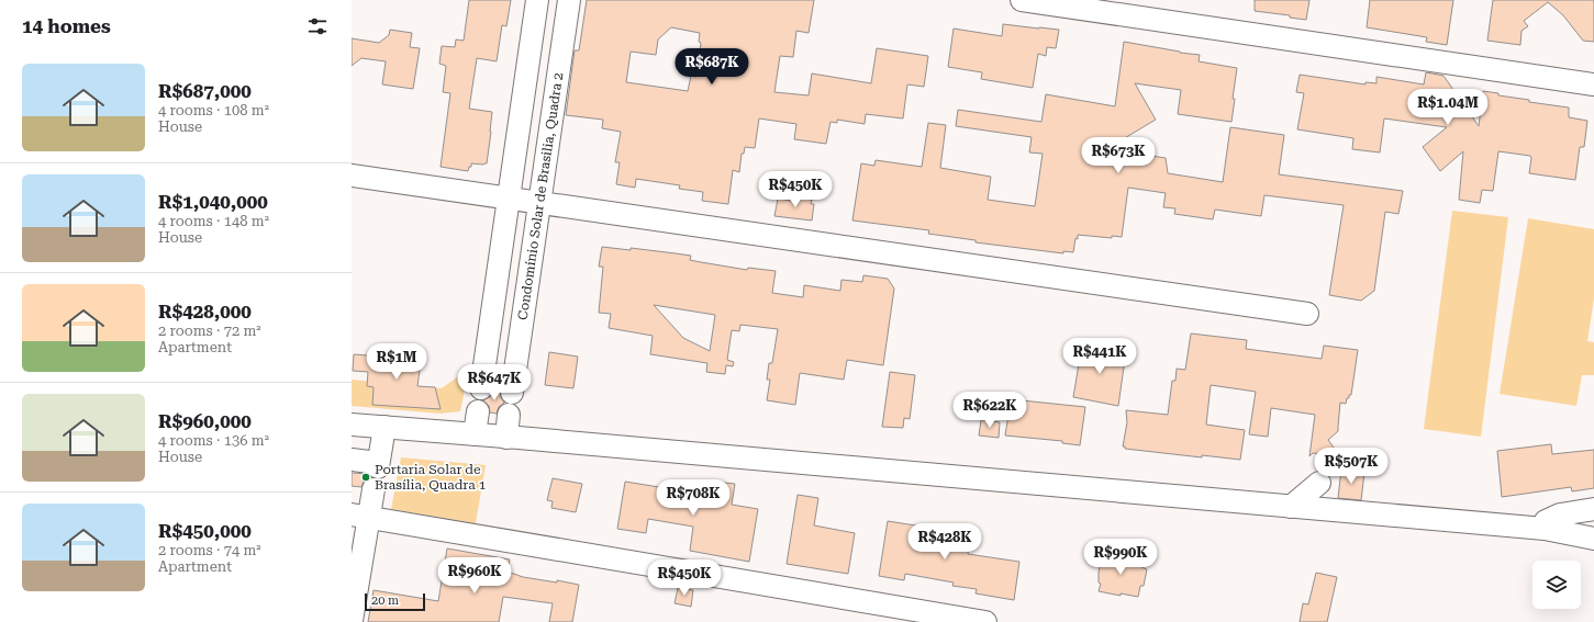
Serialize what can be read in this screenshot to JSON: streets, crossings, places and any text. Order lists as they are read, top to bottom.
{
  "streets": {
    "street": ["Condomínio Solar de Brasilia, Quadra 2"]
  },
  "places": ["Portaria Solar de Brasília, Quadra 1"],
  "scale_bar": "20 m",
  "page": {
    "heading": "14 homes",
    "price": [
      "R$687K",
      "R$1.04M",
      "R$673K",
      "R$450K",
      "R$441K",
      "R$1M",
      "R$647K",
      "R$622K",
      "R$507K",
      "R$708K",
      "R$428K",
      "R$990K",
      "R$960K",
      "R$450K"
    ],
    "list": [
      {
        "name": "R$687,000",
        "note": "4 rooms · 108 m² · House"
      },
      {
        "name": "R$1,040,000",
        "note": "4 rooms · 148 m² · House"
      },
      {
        "name": "R$428,000",
        "note": "2 rooms · 72 m² · Apartment"
      },
      {
        "name": "R$960,000",
        "note": "4 rooms · 136 m² · House"
      },
      {
        "name": "R$450,000",
        "note": "2 rooms · 74 m² · Apartment"
      }
    ],
    "scale": "20 m"
  }
}
